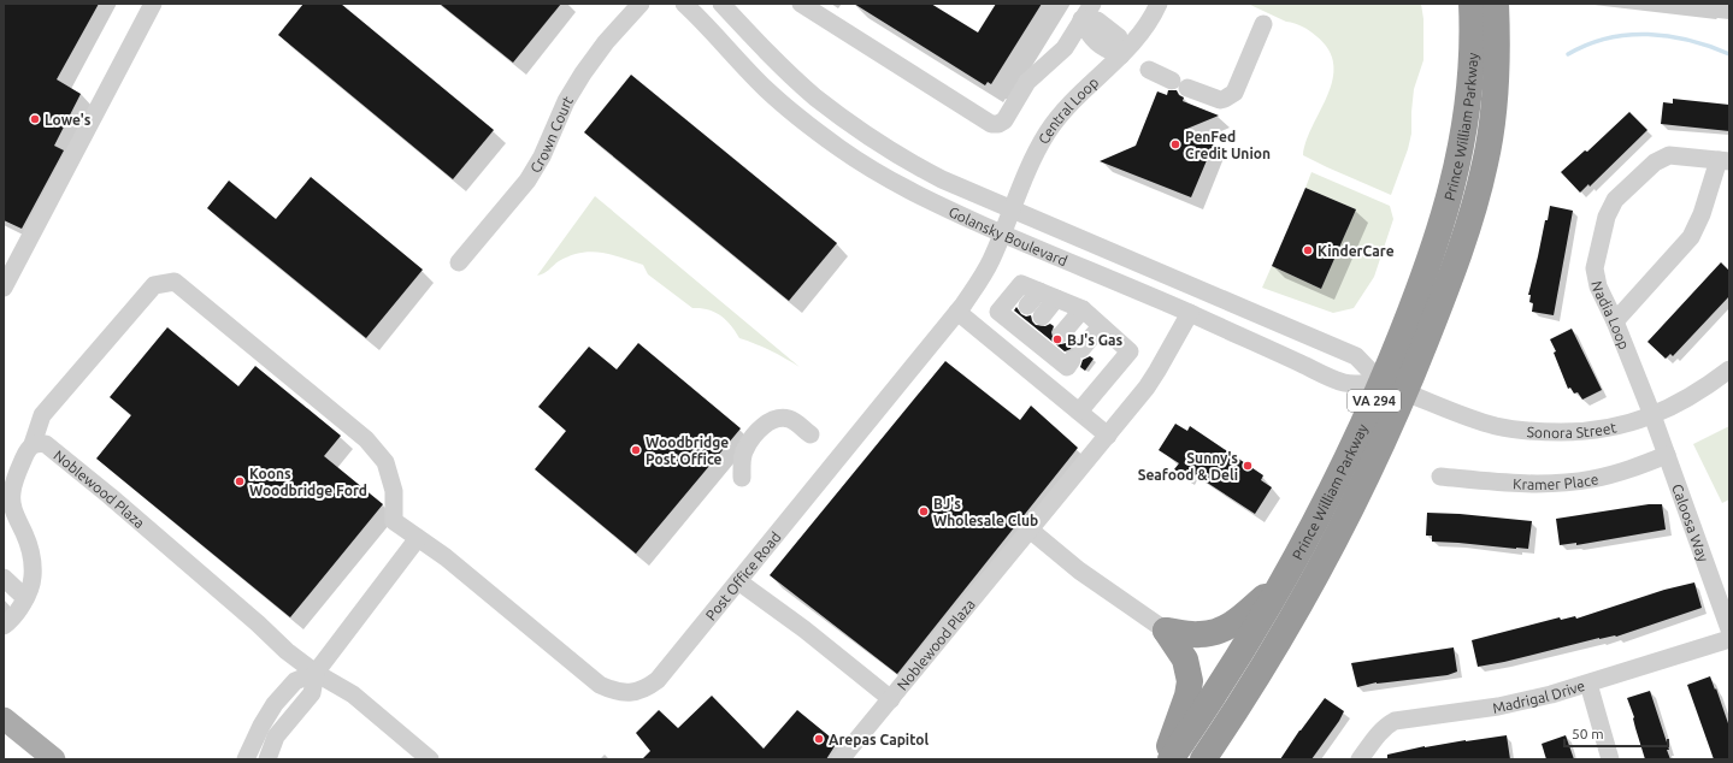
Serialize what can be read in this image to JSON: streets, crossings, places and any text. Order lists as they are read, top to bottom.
{
  "streets": {
    "highway": ["Prince William Parkway", "VA 294"],
    "street": [
      "Central Loop",
      "Crown Court",
      "Golansky Boulevard",
      "Nadia Loop",
      "Sonora Street",
      "Kramer Place",
      "Noblewood Plaza",
      "Caloosa Way",
      "Post Office Road",
      "Madrigal Drive"
    ]
  },
  "crossings": [
    ["Central Loop", "Golansky Boulevard"],
    ["Central Loop", "Post Office Road"],
    ["Prince William Parkway", "Golansky Boulevard"],
    ["Prince William Parkway", "Sonora Street"],
    ["Golansky Boulevard", "Sonora Street"],
    ["Golansky Boulevard", "Noblewood Plaza"],
    ["Golansky Boulevard", "Post Office Road"],
    ["Nadia Loop", "Sonora Street"],
    ["Nadia Loop", "Caloosa Way"],
    ["Sonora Street", "Caloosa Way"],
    ["Kramer Place", "Caloosa Way"],
    ["Noblewood Plaza", "Post Office Road"]
  ],
  "places": [
    "Lowe's",
    "PenFed Credit Union",
    "KinderCare",
    "BJ's Gas",
    "Woodbridge Post Office",
    "Sunny's Seafood & Deli",
    "Koons Woodbridge Ford",
    "BJ's Wholesale Club",
    "Arepas Capitol"
  ],
  "scale_bar": "50 m"
}
